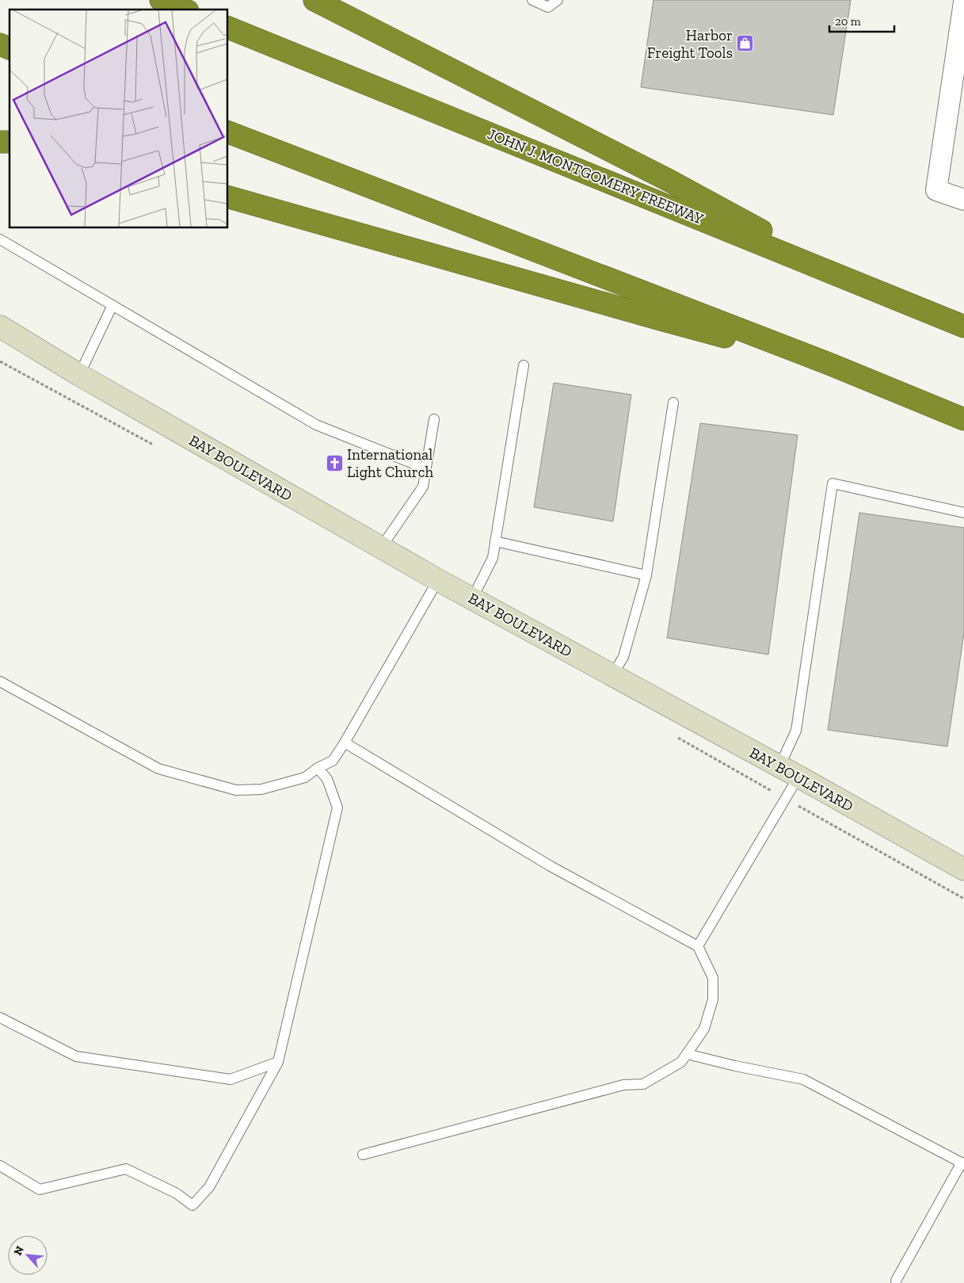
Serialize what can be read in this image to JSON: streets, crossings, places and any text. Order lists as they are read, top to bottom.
{
  "streets": {
    "highway": ["JOHN J. MONTGOMERY FREEWAY"],
    "street": ["BAY BOULEVARD"]
  },
  "places": {
    "shop": ["Harbor Freight Tools"],
    "church": ["International Light Church"]
  },
  "scale_bar": "20 m",
  "north": "top left"
}
